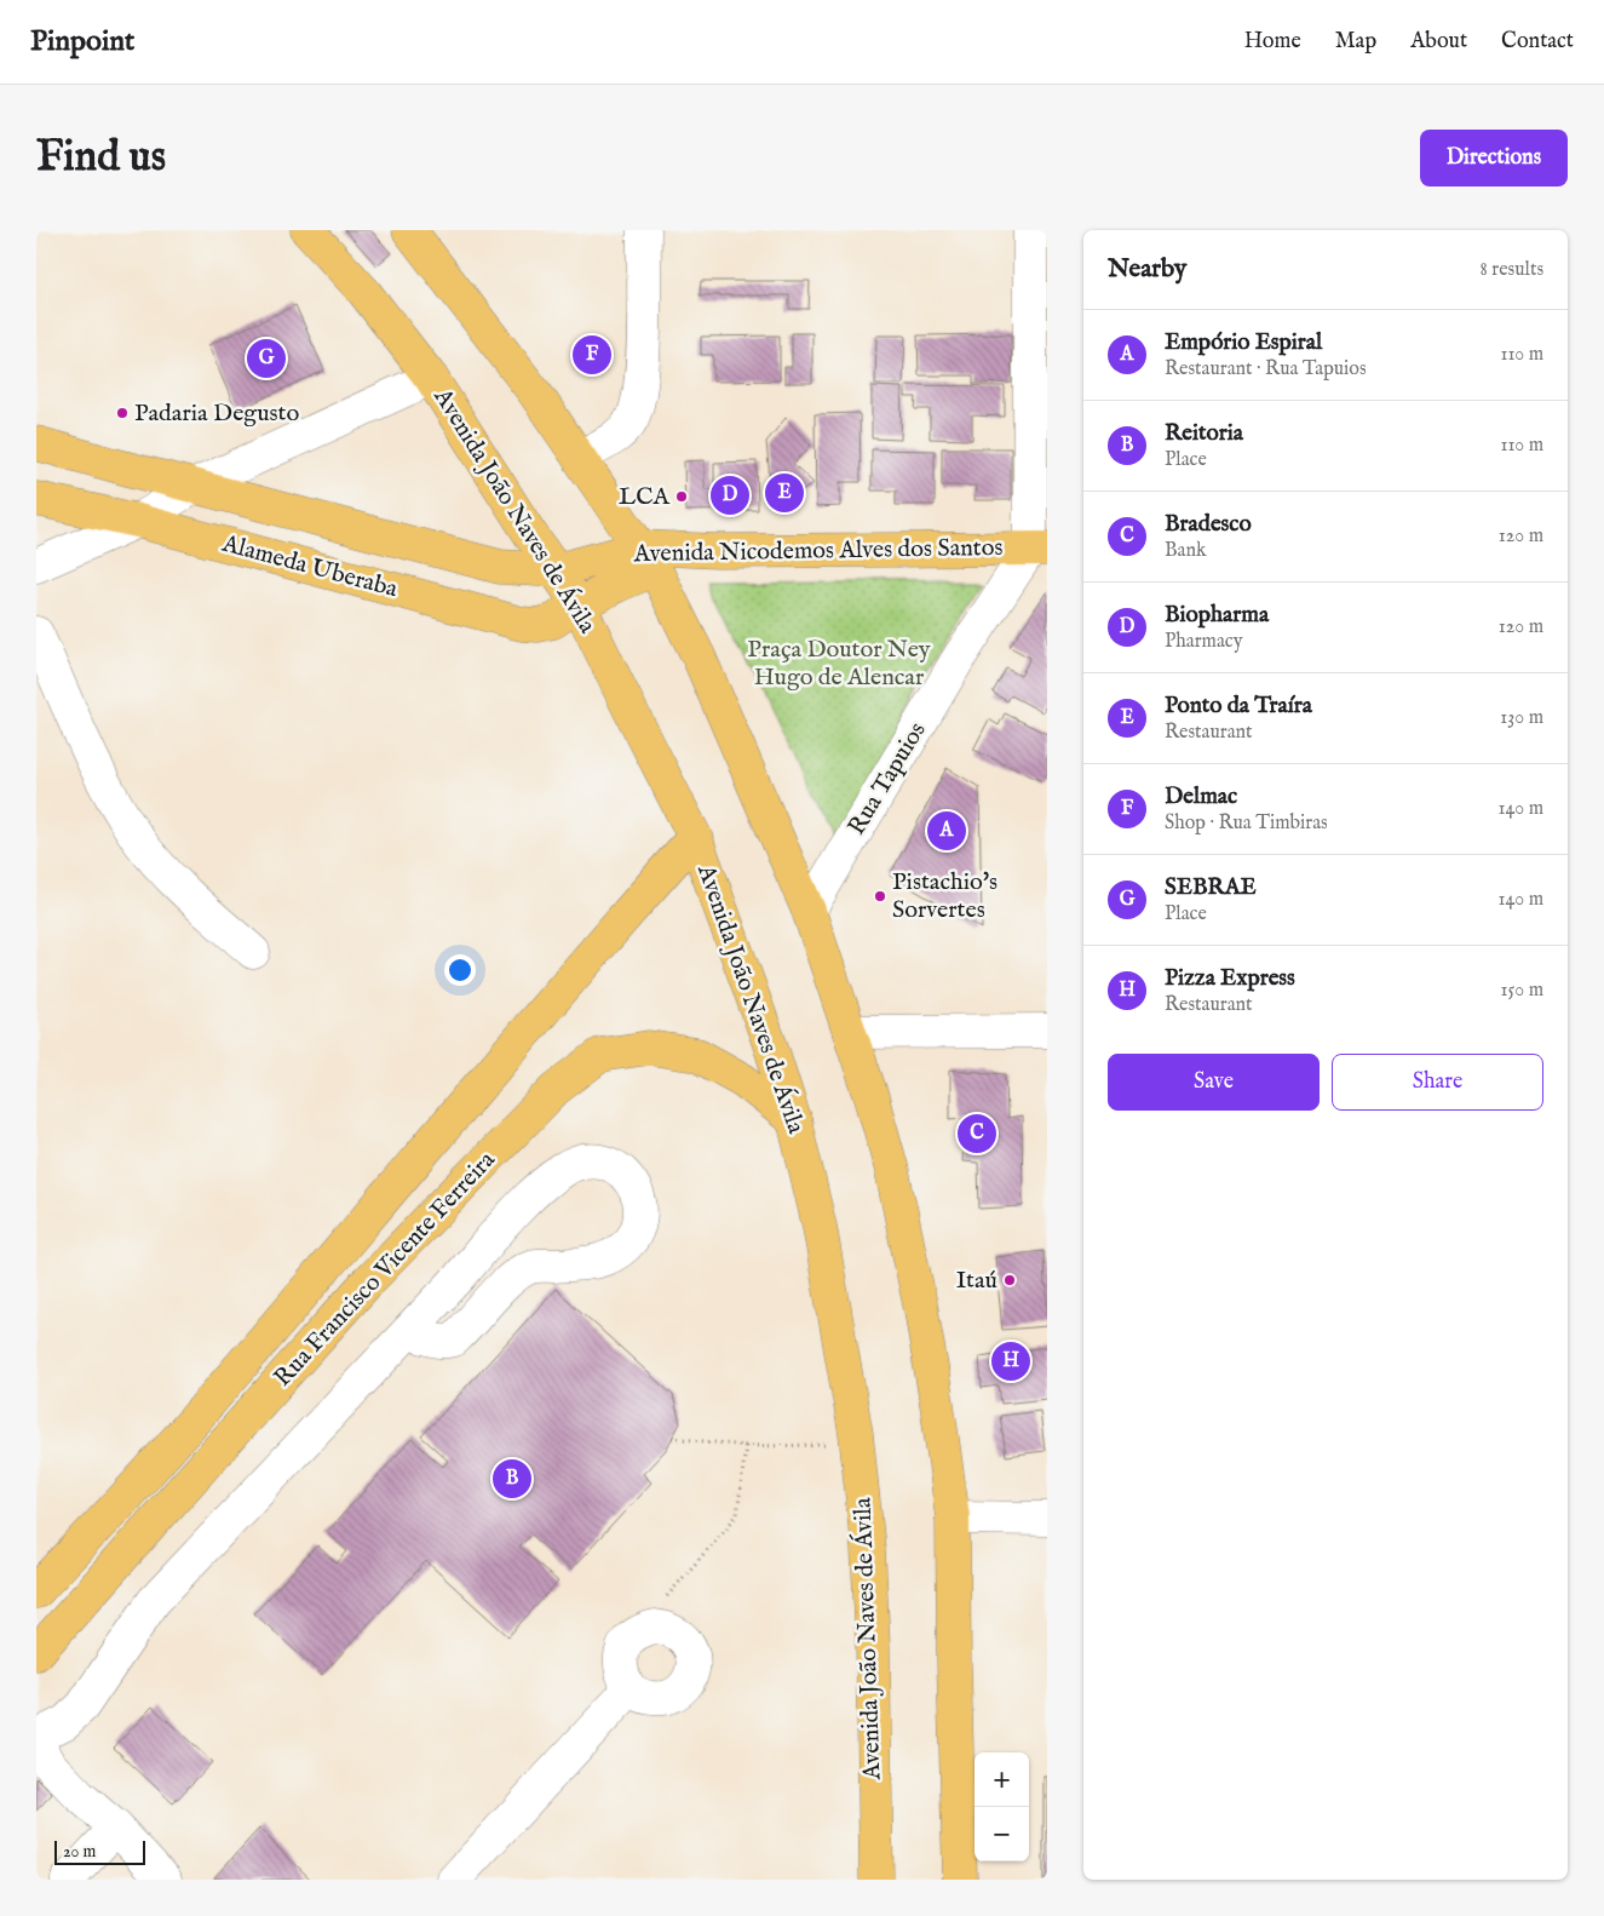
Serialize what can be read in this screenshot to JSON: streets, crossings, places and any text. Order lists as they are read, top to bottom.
{
  "streets": {
    "main road": [
      "Avenida João Naves de Ávila",
      "Avenida Nicodemos Alves dos Santos",
      "Alameda Uberaba",
      "Rua Francisco Vicente Ferreira"
    ],
    "street": ["Rua Tapuios"]
  },
  "crossings": [
    ["Avenida João Naves de Ávila", "Avenida Nicodemos Alves dos Santos"],
    ["Avenida João Naves de Ávila", "Alameda Uberaba"],
    ["Avenida João Naves de Ávila", "Rua Francisco Vicente Ferreira"],
    ["Avenida Nicodemos Alves dos Santos", "Alameda Uberaba"],
    ["Avenida Nicodemos Alves dos Santos", "Rua Tapuios"]
  ],
  "parks": ["Praça Doutor Ney Hugo de Alencar"],
  "places": [
    "Padaria Degusto",
    "LCA",
    "Pistachio's Sorvertes",
    "Itaú"
  ],
  "scale_bar": "20 m",
  "page": {
    "header": "Pinpoint",
    "nav": [
      "Home",
      "Map",
      "About",
      "Contact"
    ],
    "buttons": [
      "Directions",
      ["Save", "Share"]
    ],
    "title": "Find us",
    "heading": ["Nearby", "8 results"],
    "list": [
      {
        "mark": "A",
        "name": "Empório Espiral",
        "note": "Restaurant · Rua Tapuios",
        "value": "110 m"
      },
      {
        "mark": "B",
        "name": "Reitoria",
        "note": "Place",
        "value": "110 m"
      },
      {
        "mark": "C",
        "name": "Bradesco",
        "note": "Bank",
        "value": "120 m"
      },
      {
        "mark": "D",
        "name": "Biopharma",
        "note": "Pharmacy",
        "value": "120 m"
      },
      {
        "mark": "E",
        "name": "Ponto da Traíra",
        "note": "Restaurant",
        "value": "130 m"
      },
      {
        "mark": "F",
        "name": "Delmac",
        "note": "Shop · Rua Timbiras",
        "value": "140 m"
      },
      {
        "mark": "G",
        "name": "SEBRAE",
        "note": "Place",
        "value": "140 m"
      },
      {
        "mark": "H",
        "name": "Pizza Express",
        "note": "Restaurant",
        "value": "150 m"
      }
    ],
    "pins": [
      "F",
      "G",
      "E",
      "D",
      "A",
      "C",
      "H",
      "B"
    ],
    "map_buttons": ["+", "−"],
    "scale": "20 m"
  }
}
